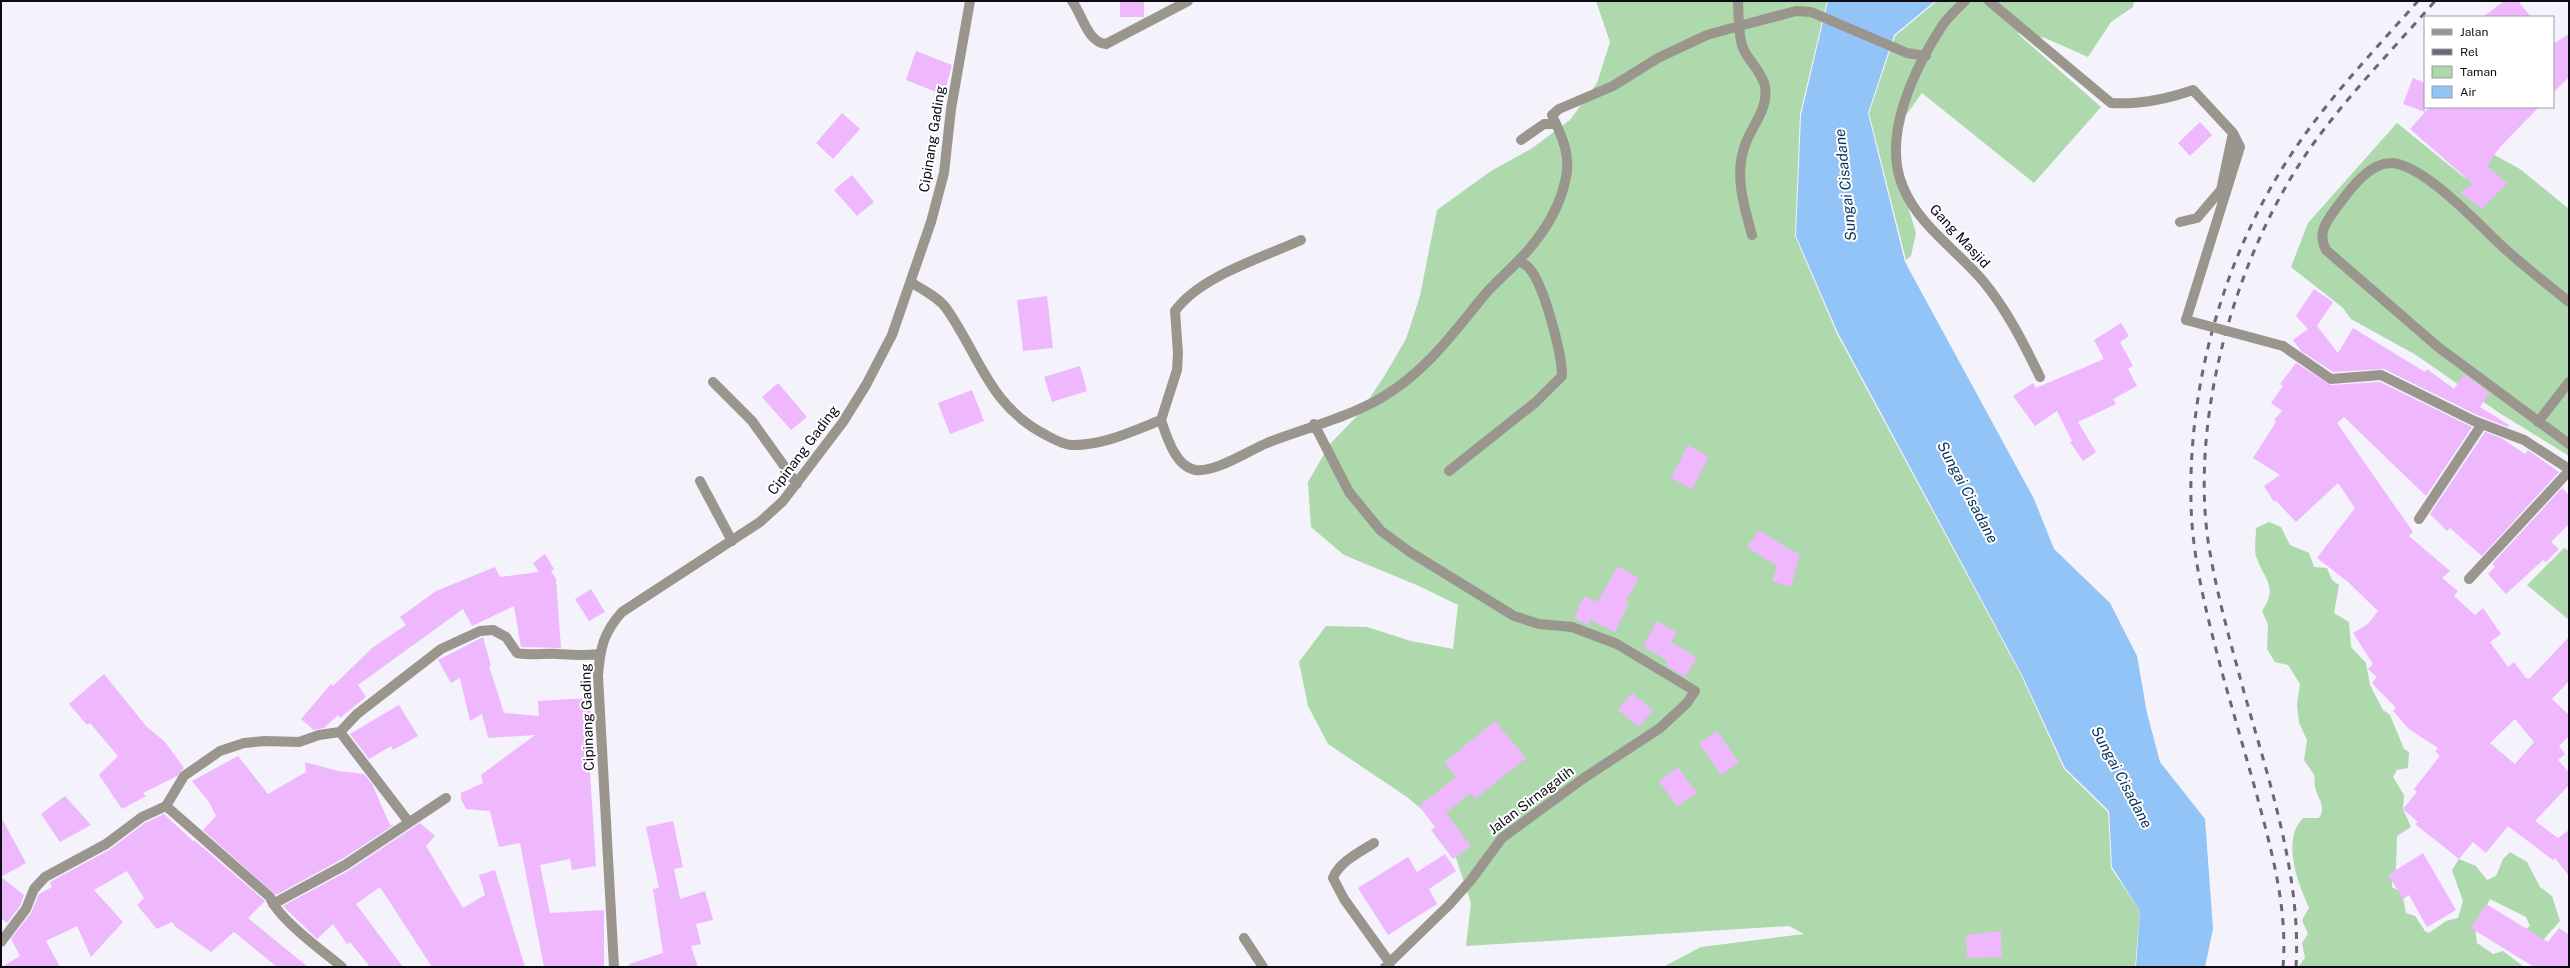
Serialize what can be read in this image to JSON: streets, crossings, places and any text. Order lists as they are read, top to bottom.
{
  "streets": {
    "street": ["Cipinang Gading", "Gang Masjid", "Jalan Sirnagalih"]
  },
  "water": ["Sungai Cisadane"],
  "legend": [
    "Jalan",
    "Rel",
    "Taman",
    "Air"
  ]
}
